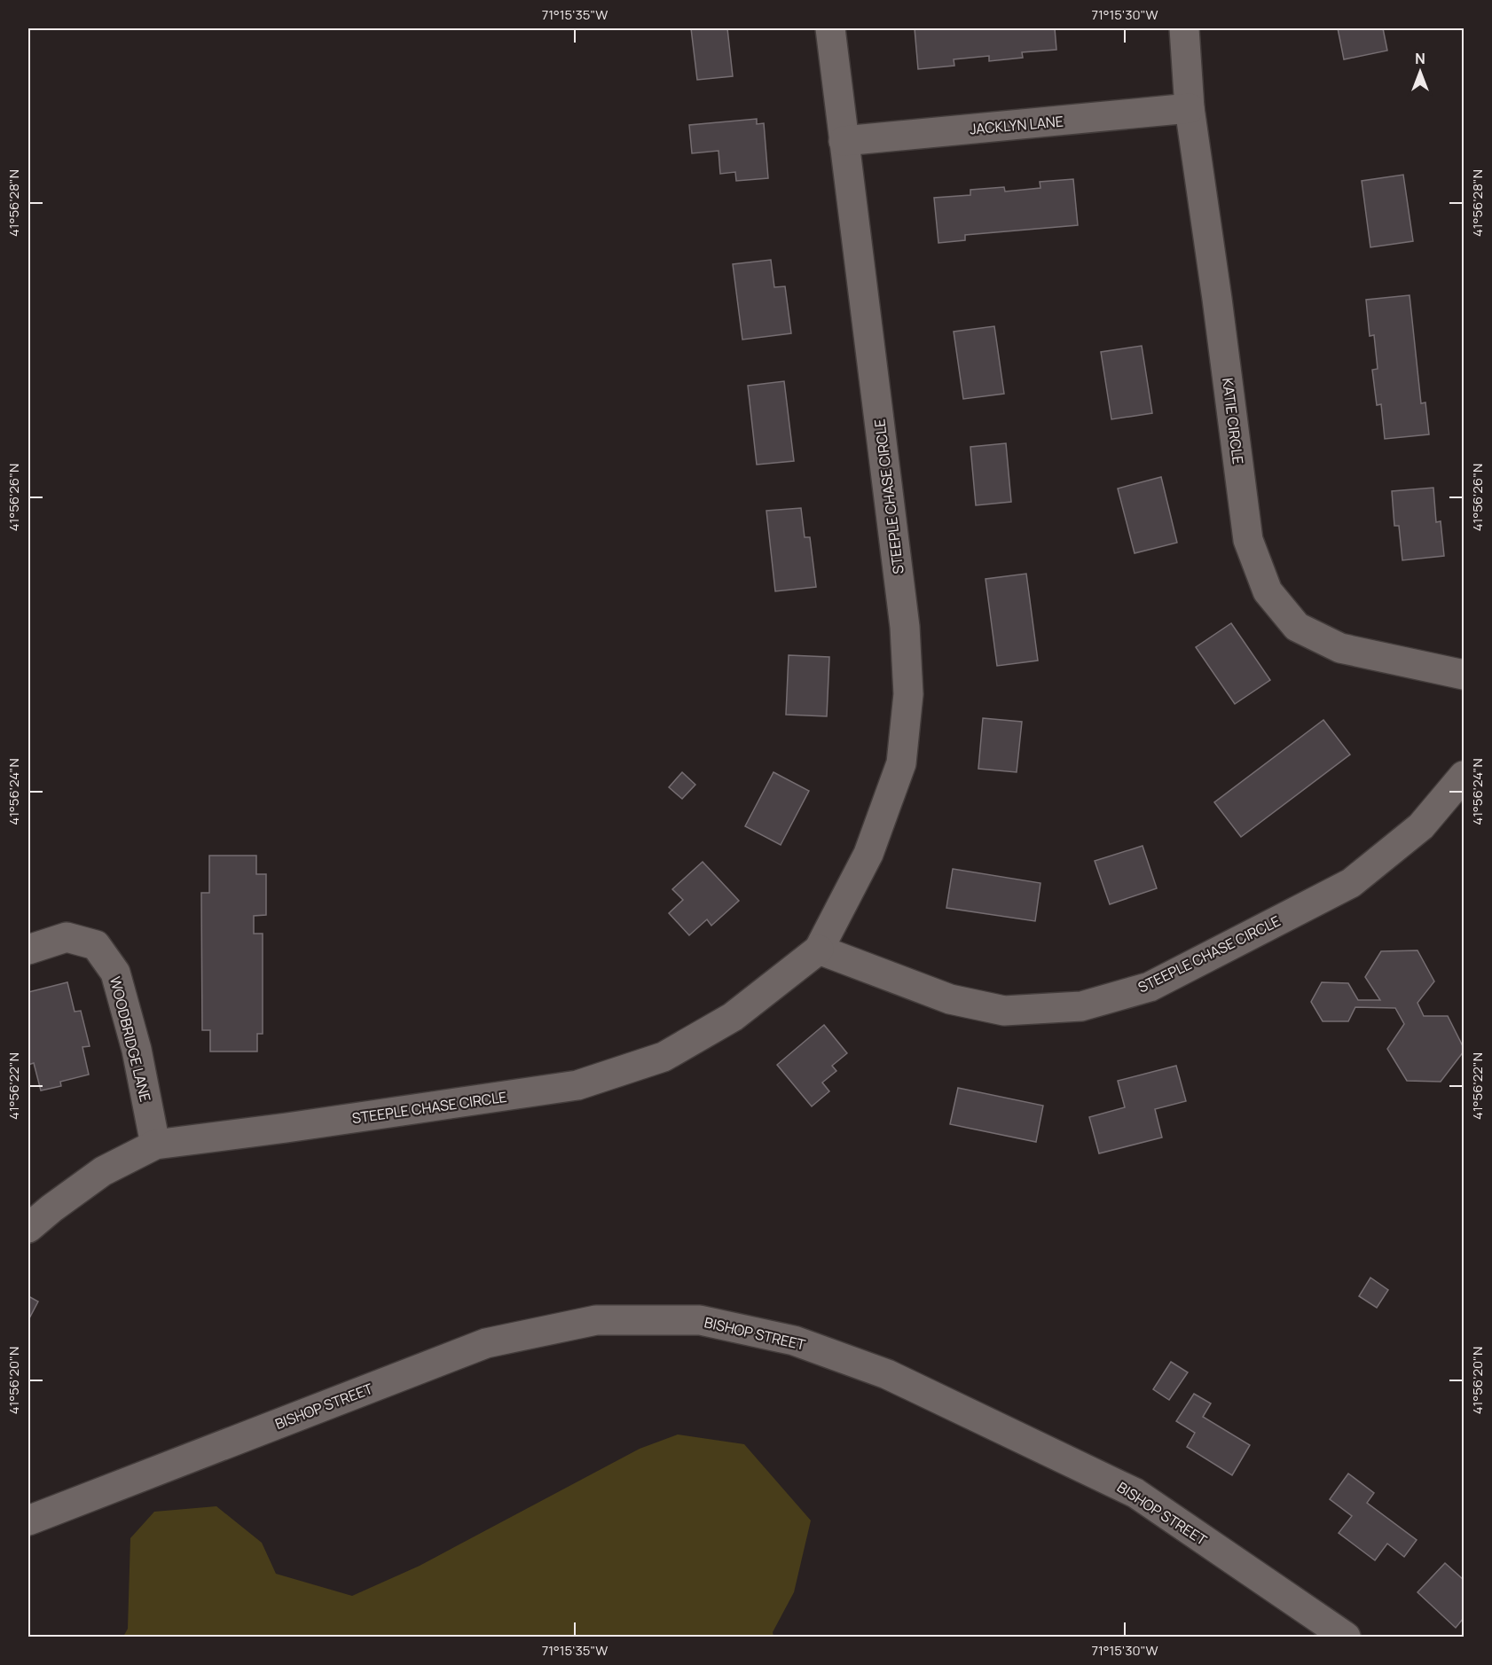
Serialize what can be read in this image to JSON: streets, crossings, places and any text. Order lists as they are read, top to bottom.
{
  "streets": {
    "street": [
      "JACKLYN LANE",
      "KATIE CIRCLE",
      "STEEPLE CHASE CIRCLE",
      "WOODBRIDGE LANE",
      "BISHOP STREET"
    ]
  },
  "crossings": [
    ["JACKLYN LANE", "KATIE CIRCLE"],
    ["JACKLYN LANE", "STEEPLE CHASE CIRCLE"],
    ["STEEPLE CHASE CIRCLE", "WOODBRIDGE LANE"]
  ],
  "north": "top",
  "coordinates": [
    "71°15'35\"W",
    "71°15'30\"W",
    "41°56'28\"N",
    "41°56'26\"N",
    "41°56'24\"N",
    "41°56'22\"N",
    "41°56'20\"N"
  ]
}
